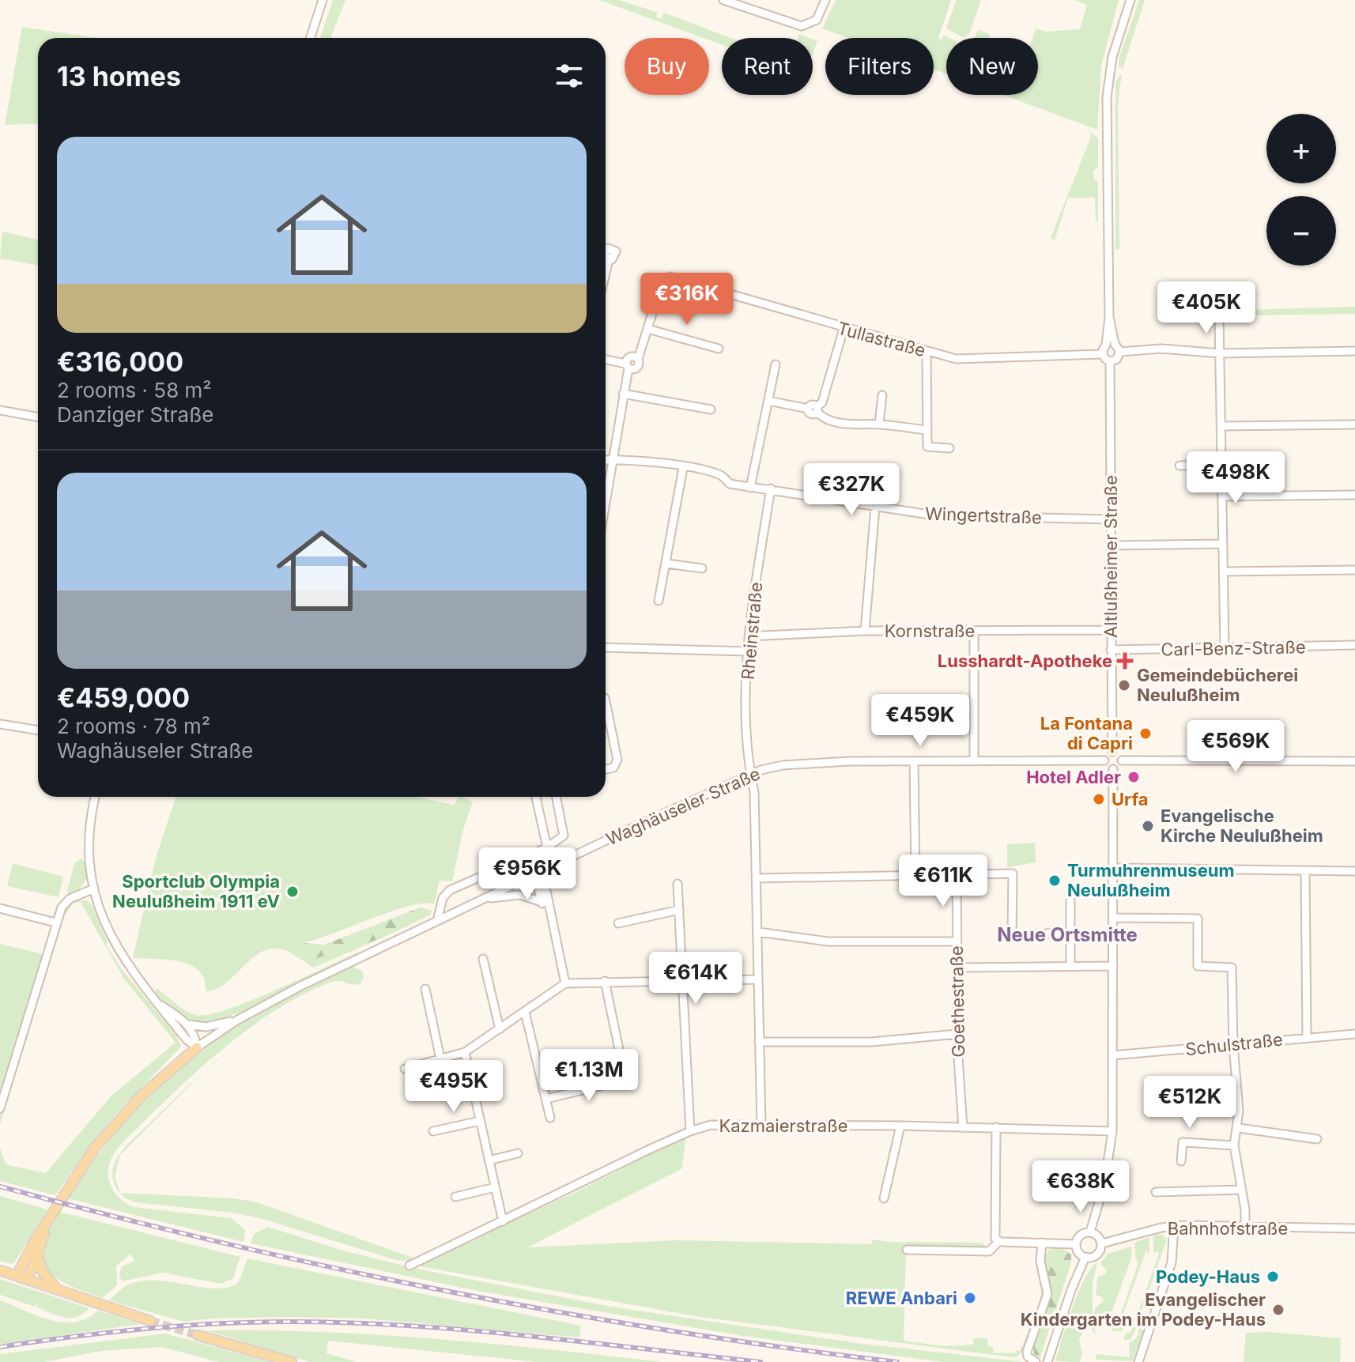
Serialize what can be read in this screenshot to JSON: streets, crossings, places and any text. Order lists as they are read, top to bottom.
{
  "streets": {
    "street": [
      "Tullastraße",
      "Wingertstraße",
      "Altlußheimer Straße",
      "Rheinstraße",
      "Kornstraße",
      "Carl-Benz-Straße",
      "Waghäuseler Straße",
      "Goethestraße",
      "Schulstraße",
      "Kazmaierstraße",
      "Bahnhofstraße"
    ]
  },
  "crossings": [
    ["Tullastraße", "Altlußheimer Straße"],
    ["Wingertstraße", "Altlußheimer Straße"],
    ["Wingertstraße", "Rheinstraße"],
    ["Altlußheimer Straße", "Kornstraße"],
    ["Altlußheimer Straße", "Carl-Benz-Straße"],
    ["Altlußheimer Straße", "Waghäuseler Straße"],
    ["Rheinstraße", "Kornstraße"],
    ["Rheinstraße", "Waghäuseler Straße"],
    ["Rheinstraße", "Kazmaierstraße"],
    ["Goethestraße", "Kazmaierstraße"]
  ],
  "districts": ["Neue Ortsmitte"],
  "places": {
    "health": ["Lusshardt-Apotheke"],
    "other": [
      "Gemeindebücherei Neulußheim",
      "La Fontana di Capri",
      "Hotel Adler",
      "Urfa",
      "Evangelische Kirche Neulußheim",
      "Turmuhrenmuseum Neulußheim",
      "Sportclub Olympia Neulußheim 1911 eV",
      "Podey-Haus",
      "REWE Anbari",
      "Evangelischer Kindergarten im Podey-Haus"
    ]
  },
  "page": {
    "chip": [
      "Buy",
      "Rent",
      "Filters",
      "New"
    ],
    "heading": "13 homes",
    "map_buttons": ["+", "−"],
    "list": [
      {
        "name": "€316,000",
        "note": "2 rooms · 58 m² · Danziger Straße"
      },
      {
        "name": "€459,000",
        "note": "2 rooms · 78 m² · Waghäuseler Straße"
      }
    ],
    "price": [
      "€316K",
      "€405K",
      "€498K",
      "€327K",
      "€459K",
      "€569K",
      "€956K",
      "€611K",
      "€614K",
      "€1.13M",
      "€495K",
      "€512K",
      "€638K"
    ]
  }
}
